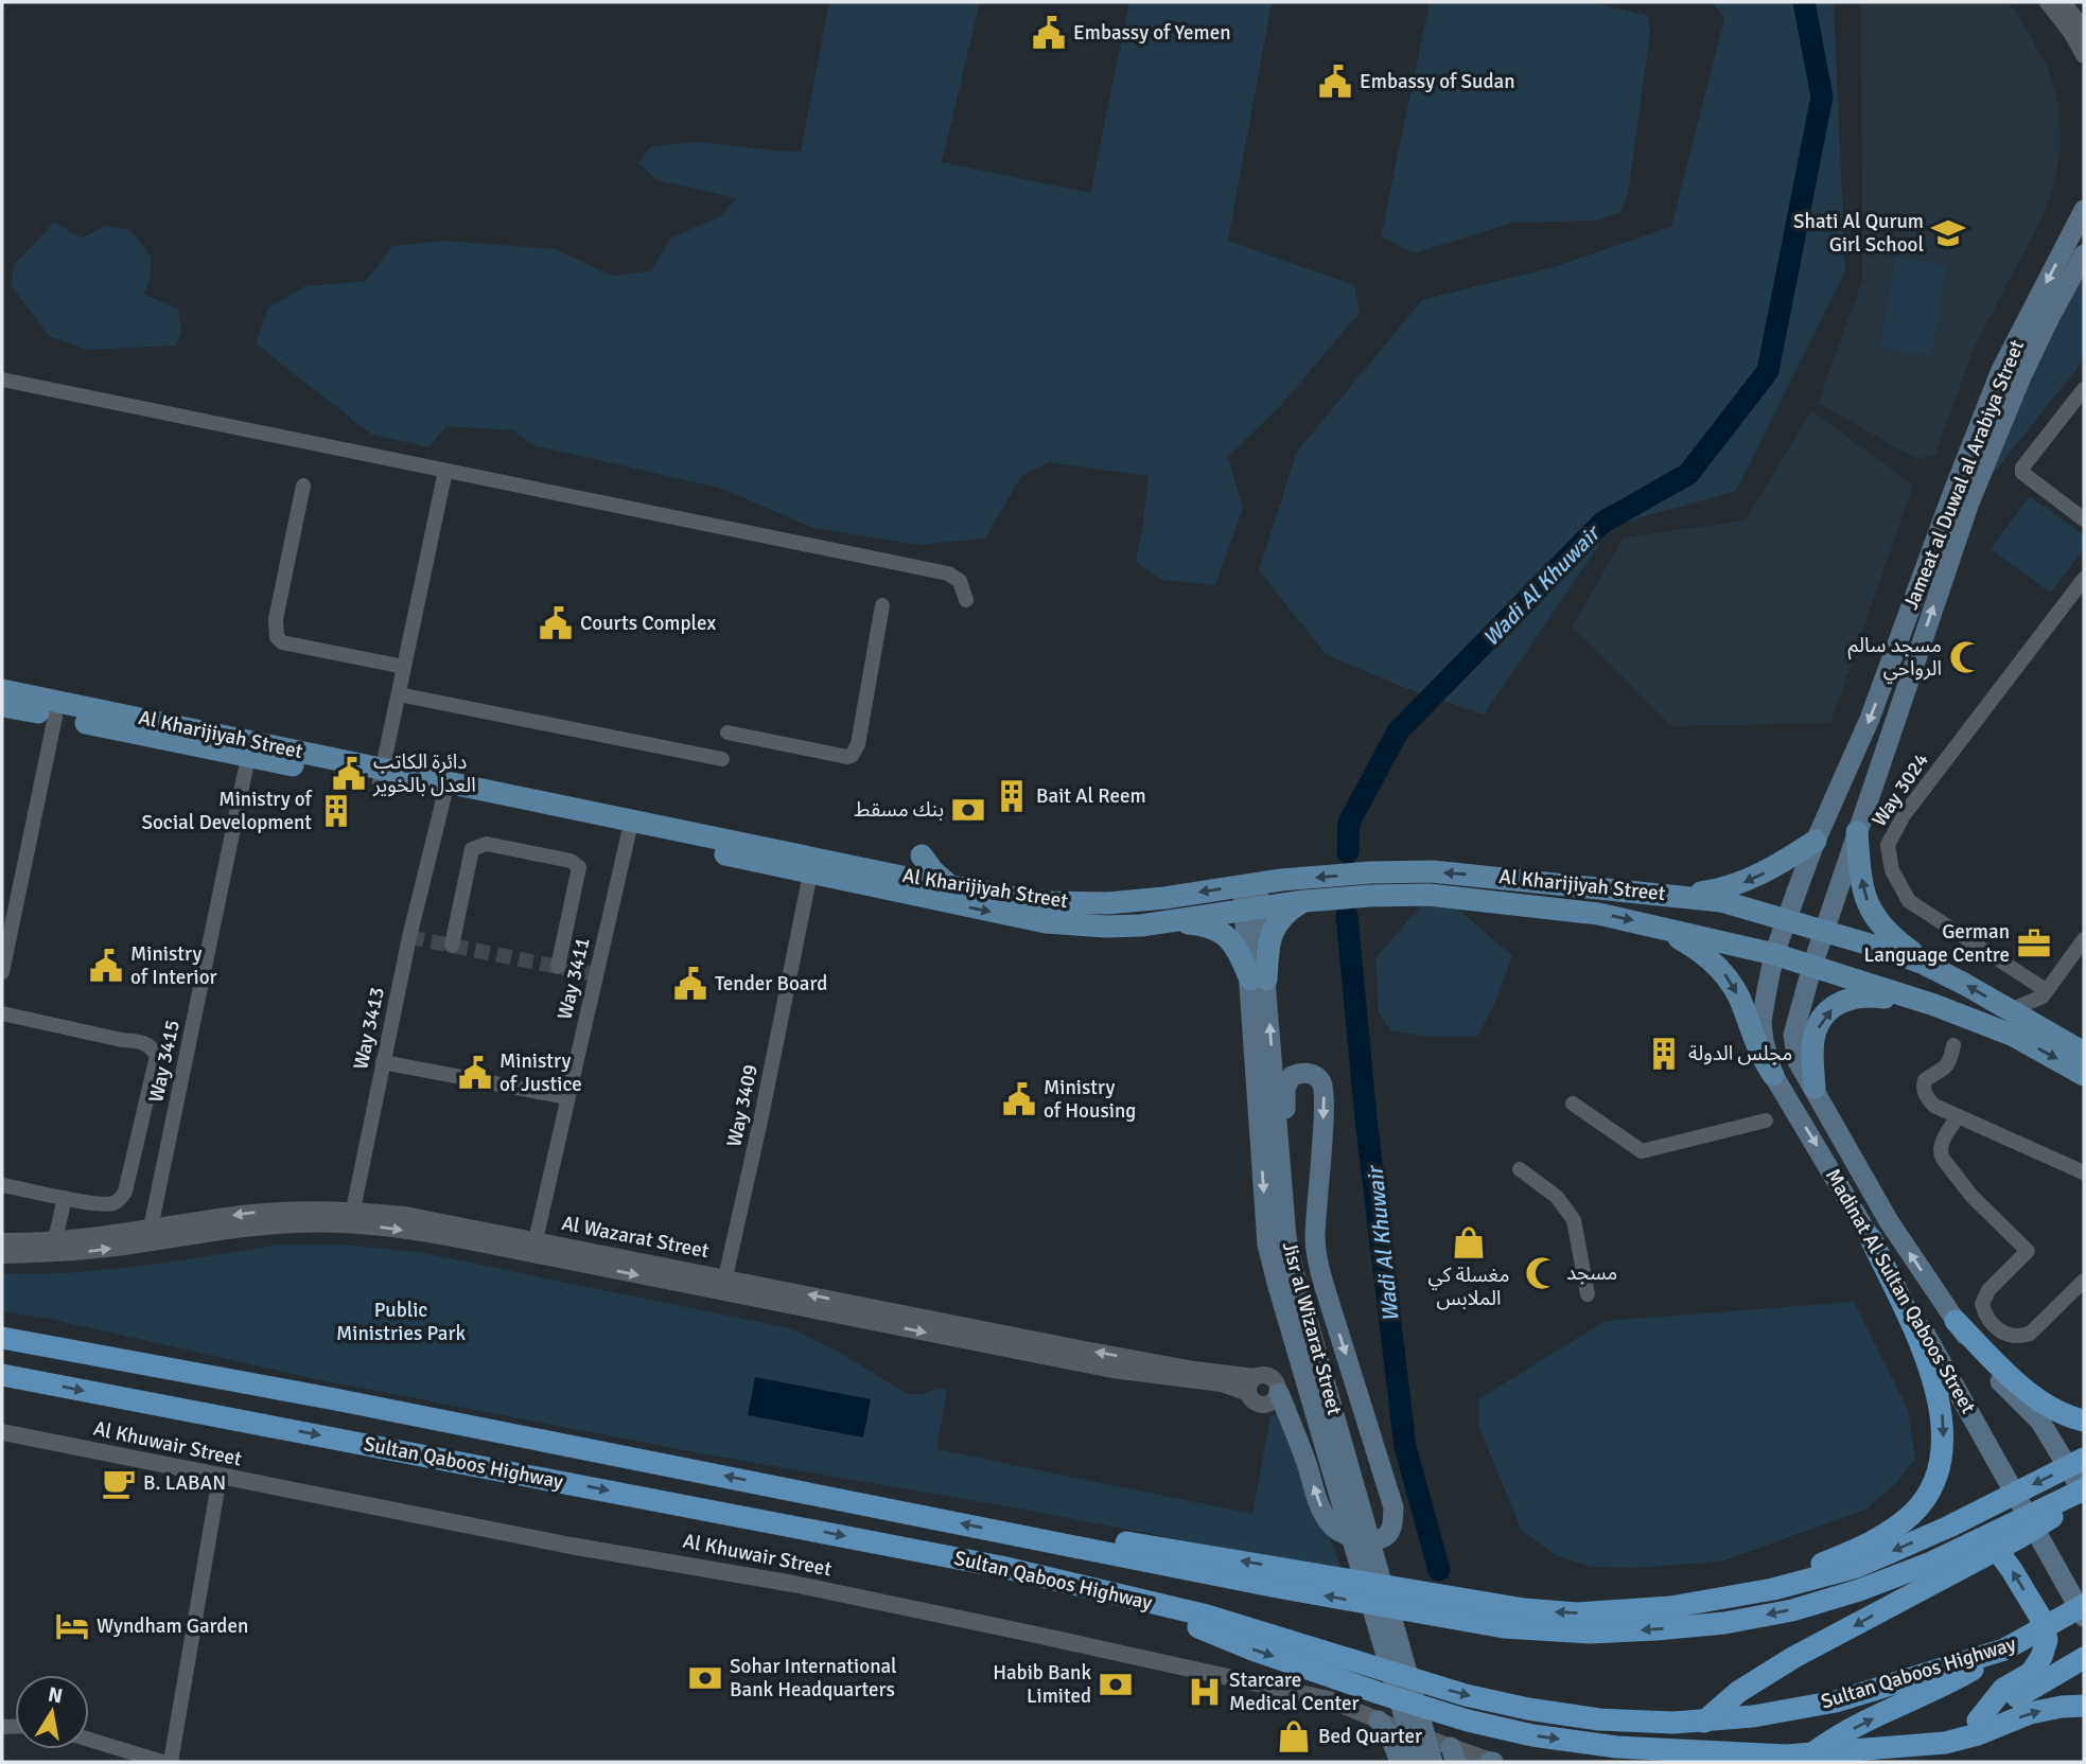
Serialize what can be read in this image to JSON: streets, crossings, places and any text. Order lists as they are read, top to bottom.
{
  "streets": {
    "highway": ["Sultan Qaboos Highway"],
    "main road": [
      "Jameat al Duwal al Arabiya Street",
      "Al Kharijiyah Street",
      "Madinat Al Sultan Qaboos Street",
      "Jisr al Wizarat Street"
    ],
    "street": [
      "Way 3024",
      "Way 3411",
      "Way 3413",
      "Way 3415",
      "Way 3409",
      "Al Wazarat Street",
      "Al Khuwair Street"
    ]
  },
  "crossings": [
    ["Jameat al Duwal al Arabiya Street", "Al Kharijiyah Street"],
    ["Jameat al Duwal al Arabiya Street", "Madinat Al Sultan Qaboos Street"],
    ["Al Kharijiyah Street", "Way 3411"],
    ["Al Kharijiyah Street", "Way 3413"],
    ["Al Kharijiyah Street", "Way 3415"],
    ["Al Kharijiyah Street", "Way 3409"],
    ["Al Kharijiyah Street", "Madinat Al Sultan Qaboos Street"],
    ["Al Kharijiyah Street", "Jisr al Wizarat Street"],
    ["Way 3411", "Al Wazarat Street"],
    ["Way 3413", "Al Wazarat Street"],
    ["Way 3415", "Al Wazarat Street"],
    ["Way 3409", "Al Wazarat Street"],
    ["Madinat Al Sultan Qaboos Street", "Sultan Qaboos Highway"]
  ],
  "water": ["Wadi Al Khuwair"],
  "parks": ["Public Ministries Park"],
  "places": {
    "public building": [
      "Embassy of Yemen",
      "Embassy of Sudan",
      "Courts Complex",
      "دائرة الكاتب العدل بالخوير",
      "Ministry of Interior",
      "Tender Board",
      "Ministry of Justice",
      "Ministry of Housing"
    ],
    "school or university": ["Shati Al Qurum Girl School"],
    "mosque": ["مسجد سالم الرواحي", "مسجد"],
    "building": ["Bait Al Reem", "Ministry of Social Development", "مجلس الدولة"],
    "bank": ["بنك مسقط", "Sohar International Bank Headquarters", "Habib Bank Limited"],
    "office": ["German Language Centre"],
    "shop": ["مغسلة كي الملابس", "Bed Quarter"],
    "cafe": ["B. LABAN"],
    "hotel": ["Wyndham Garden"],
    "hospital": ["Starcare Medical Center"]
  },
  "north": "top"
}
